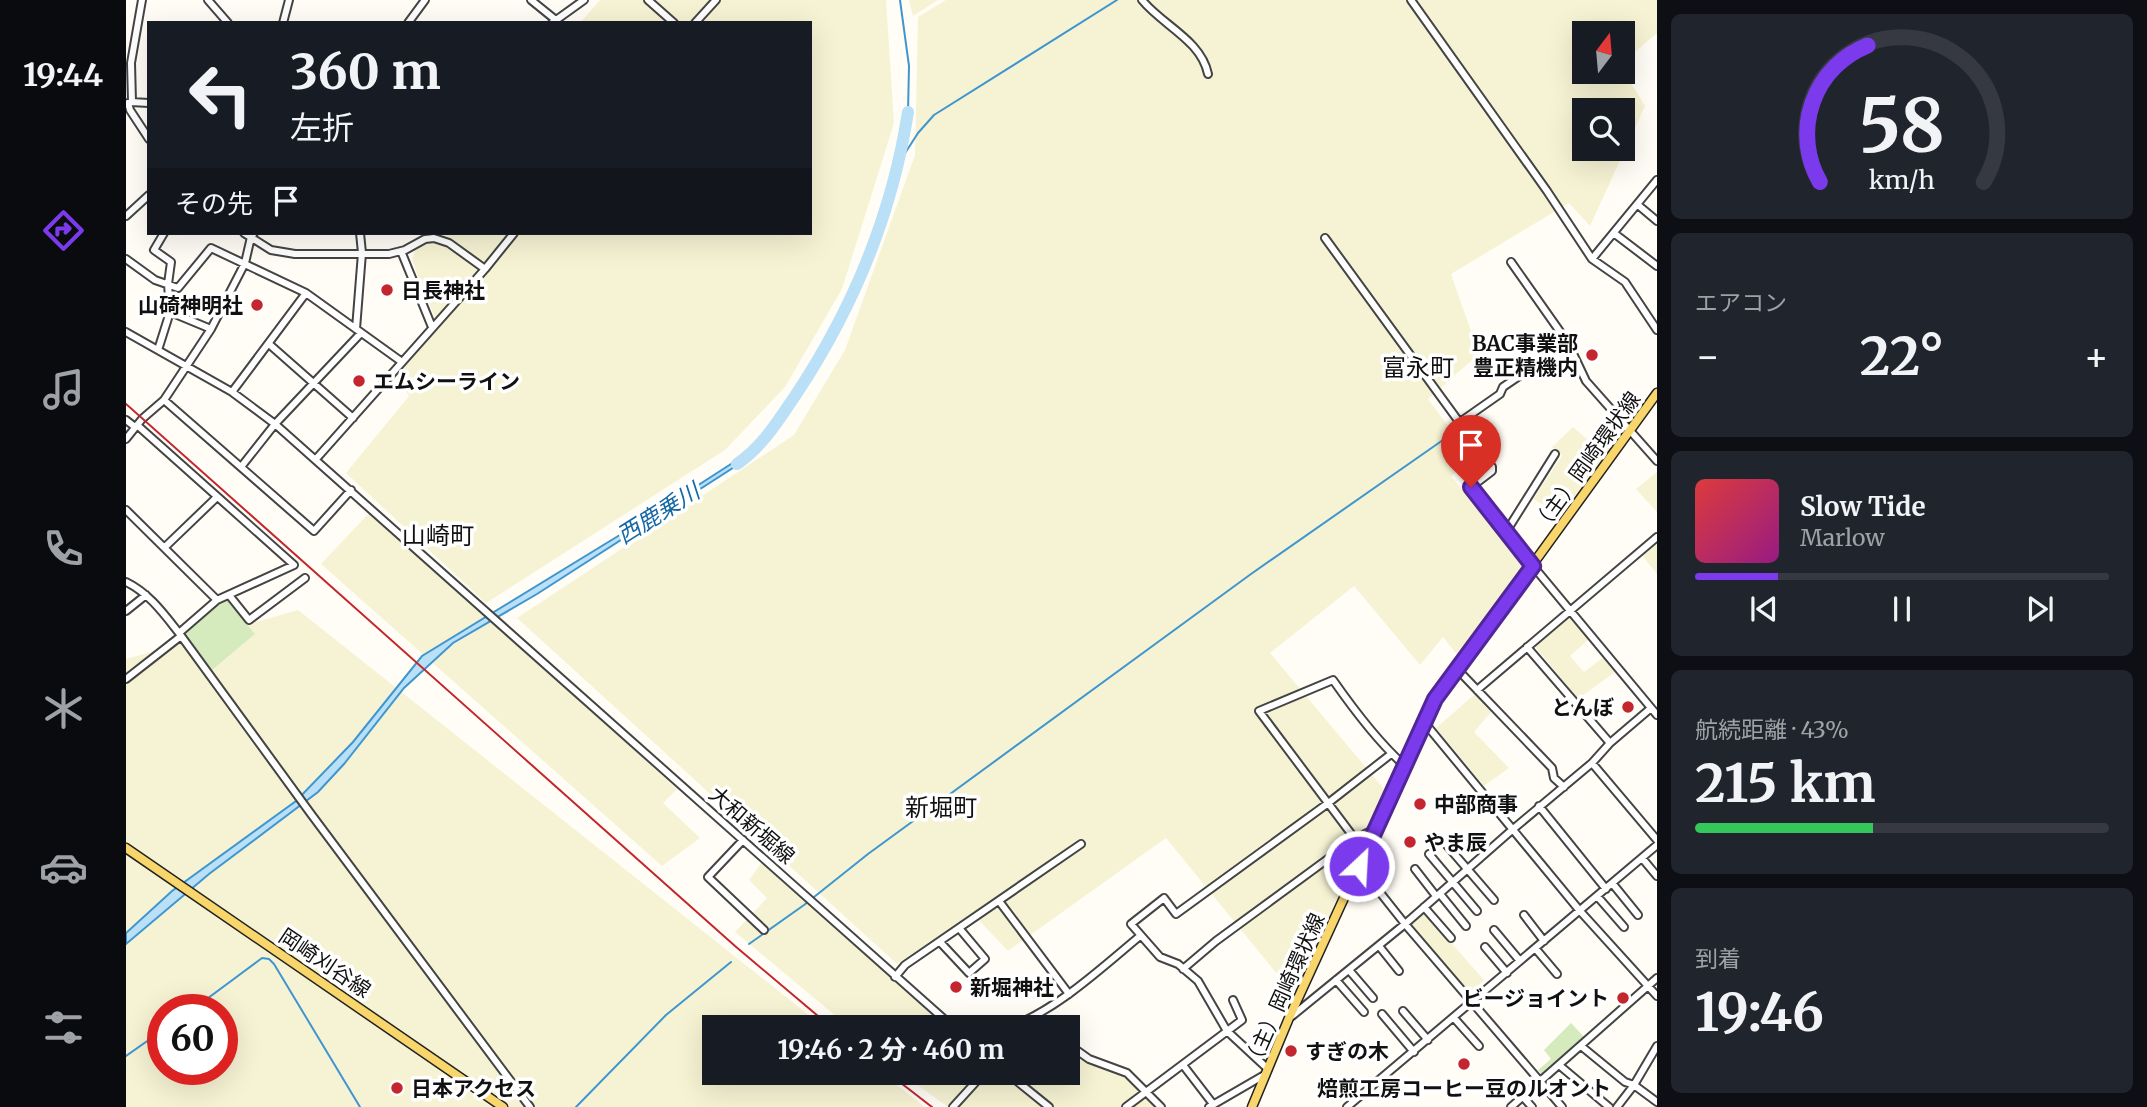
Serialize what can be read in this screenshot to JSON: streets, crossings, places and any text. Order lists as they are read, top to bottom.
{
  "streets": {
    "main road": ["（主）岡崎環状線", "岡崎刈谷線"],
    "street": ["大和新堀線"]
  },
  "districts": ["富永町", "山崎町", "新堀町"],
  "water": ["西鹿乗川"],
  "places": [
    "日長神社",
    "山碕神明社",
    "BAC事業部 豊正精機内",
    "エムシーライン",
    "とんぼ",
    "中部商事",
    "やま辰",
    "新堀神社",
    "ビージョイント",
    "すぎの木",
    "焙煎工房コーヒー豆のルオント",
    "日本アクセス"
  ],
  "north": "top",
  "page": {
    "tabs": "19:44",
    "turn": ["360 m", "左折"],
    "then": "その先",
    "tile": [
      "エアコン",
      ["航続距離 · 43%", "215 km"],
      ["到着", "19:46"]
    ],
    "heat": ["−", "22°", "+"],
    "song": ["Slow Tide", "Marlow"],
    "limit": "60",
    "trip": "19:46 · 2 分 · 460 m",
    "gauge": ["58", "km/h"]
  }
}
